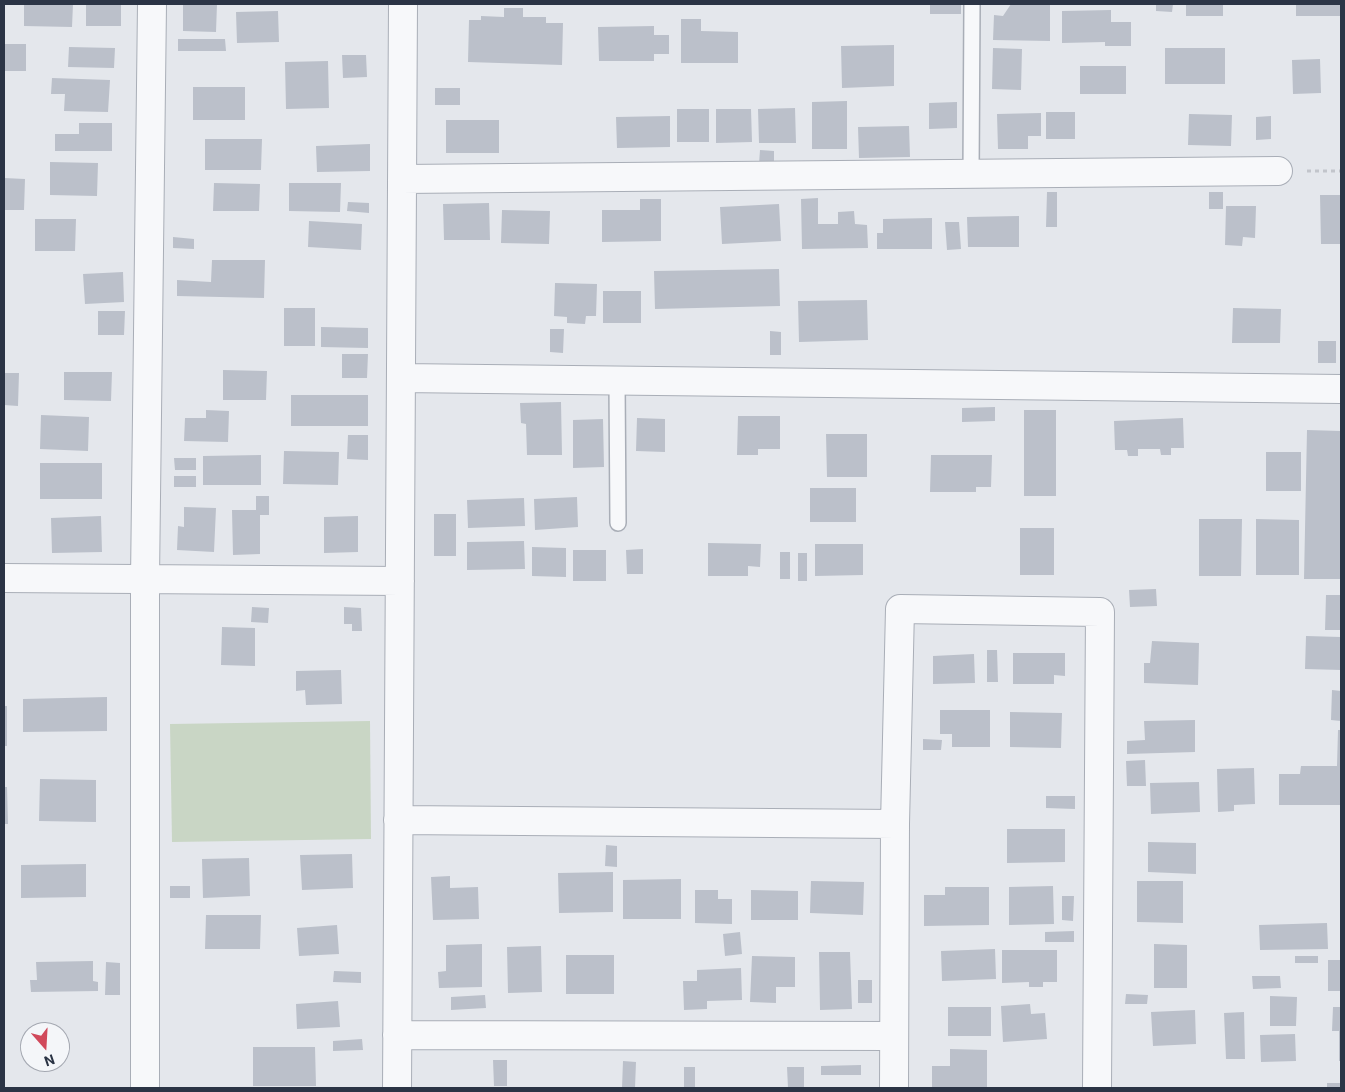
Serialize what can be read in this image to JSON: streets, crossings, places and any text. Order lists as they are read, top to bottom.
{
  "north": "bottom"
}
